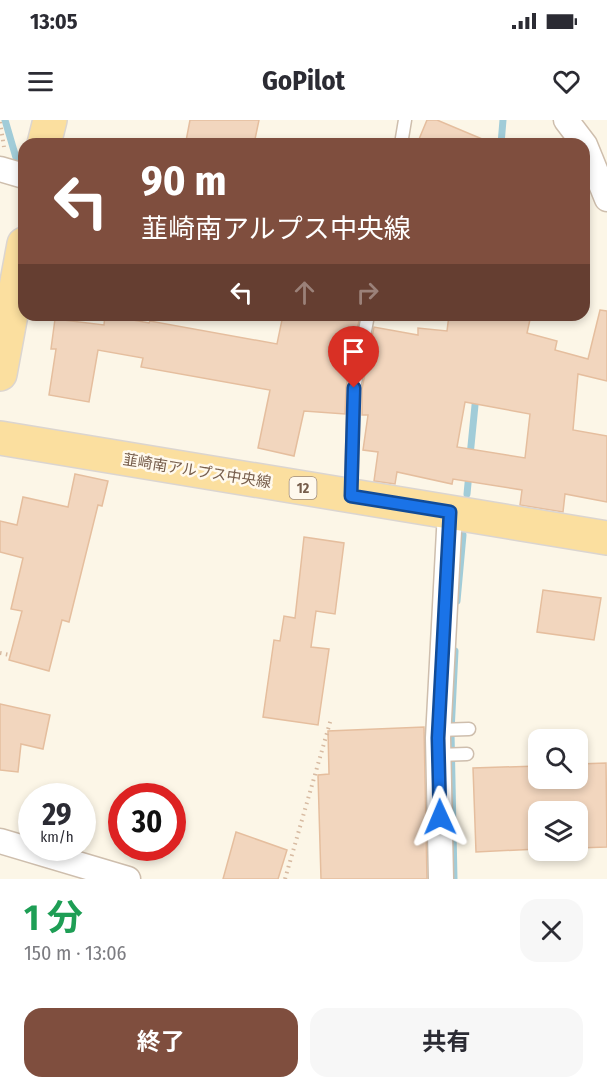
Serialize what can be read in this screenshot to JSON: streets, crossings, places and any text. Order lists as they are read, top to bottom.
{
  "streets": {
    "main road": ["韮崎南アルプス中央線", "12"]
  },
  "page": {
    "status": "13:05",
    "header": "GoPilot",
    "turn": ["90 m", "韮崎南アルプス中央線"],
    "speed": "29 km/h",
    "limit": "30",
    "heading": ["1 分", "150 m · 13:06"],
    "buttons": ["終了", "共有"]
  }
}
